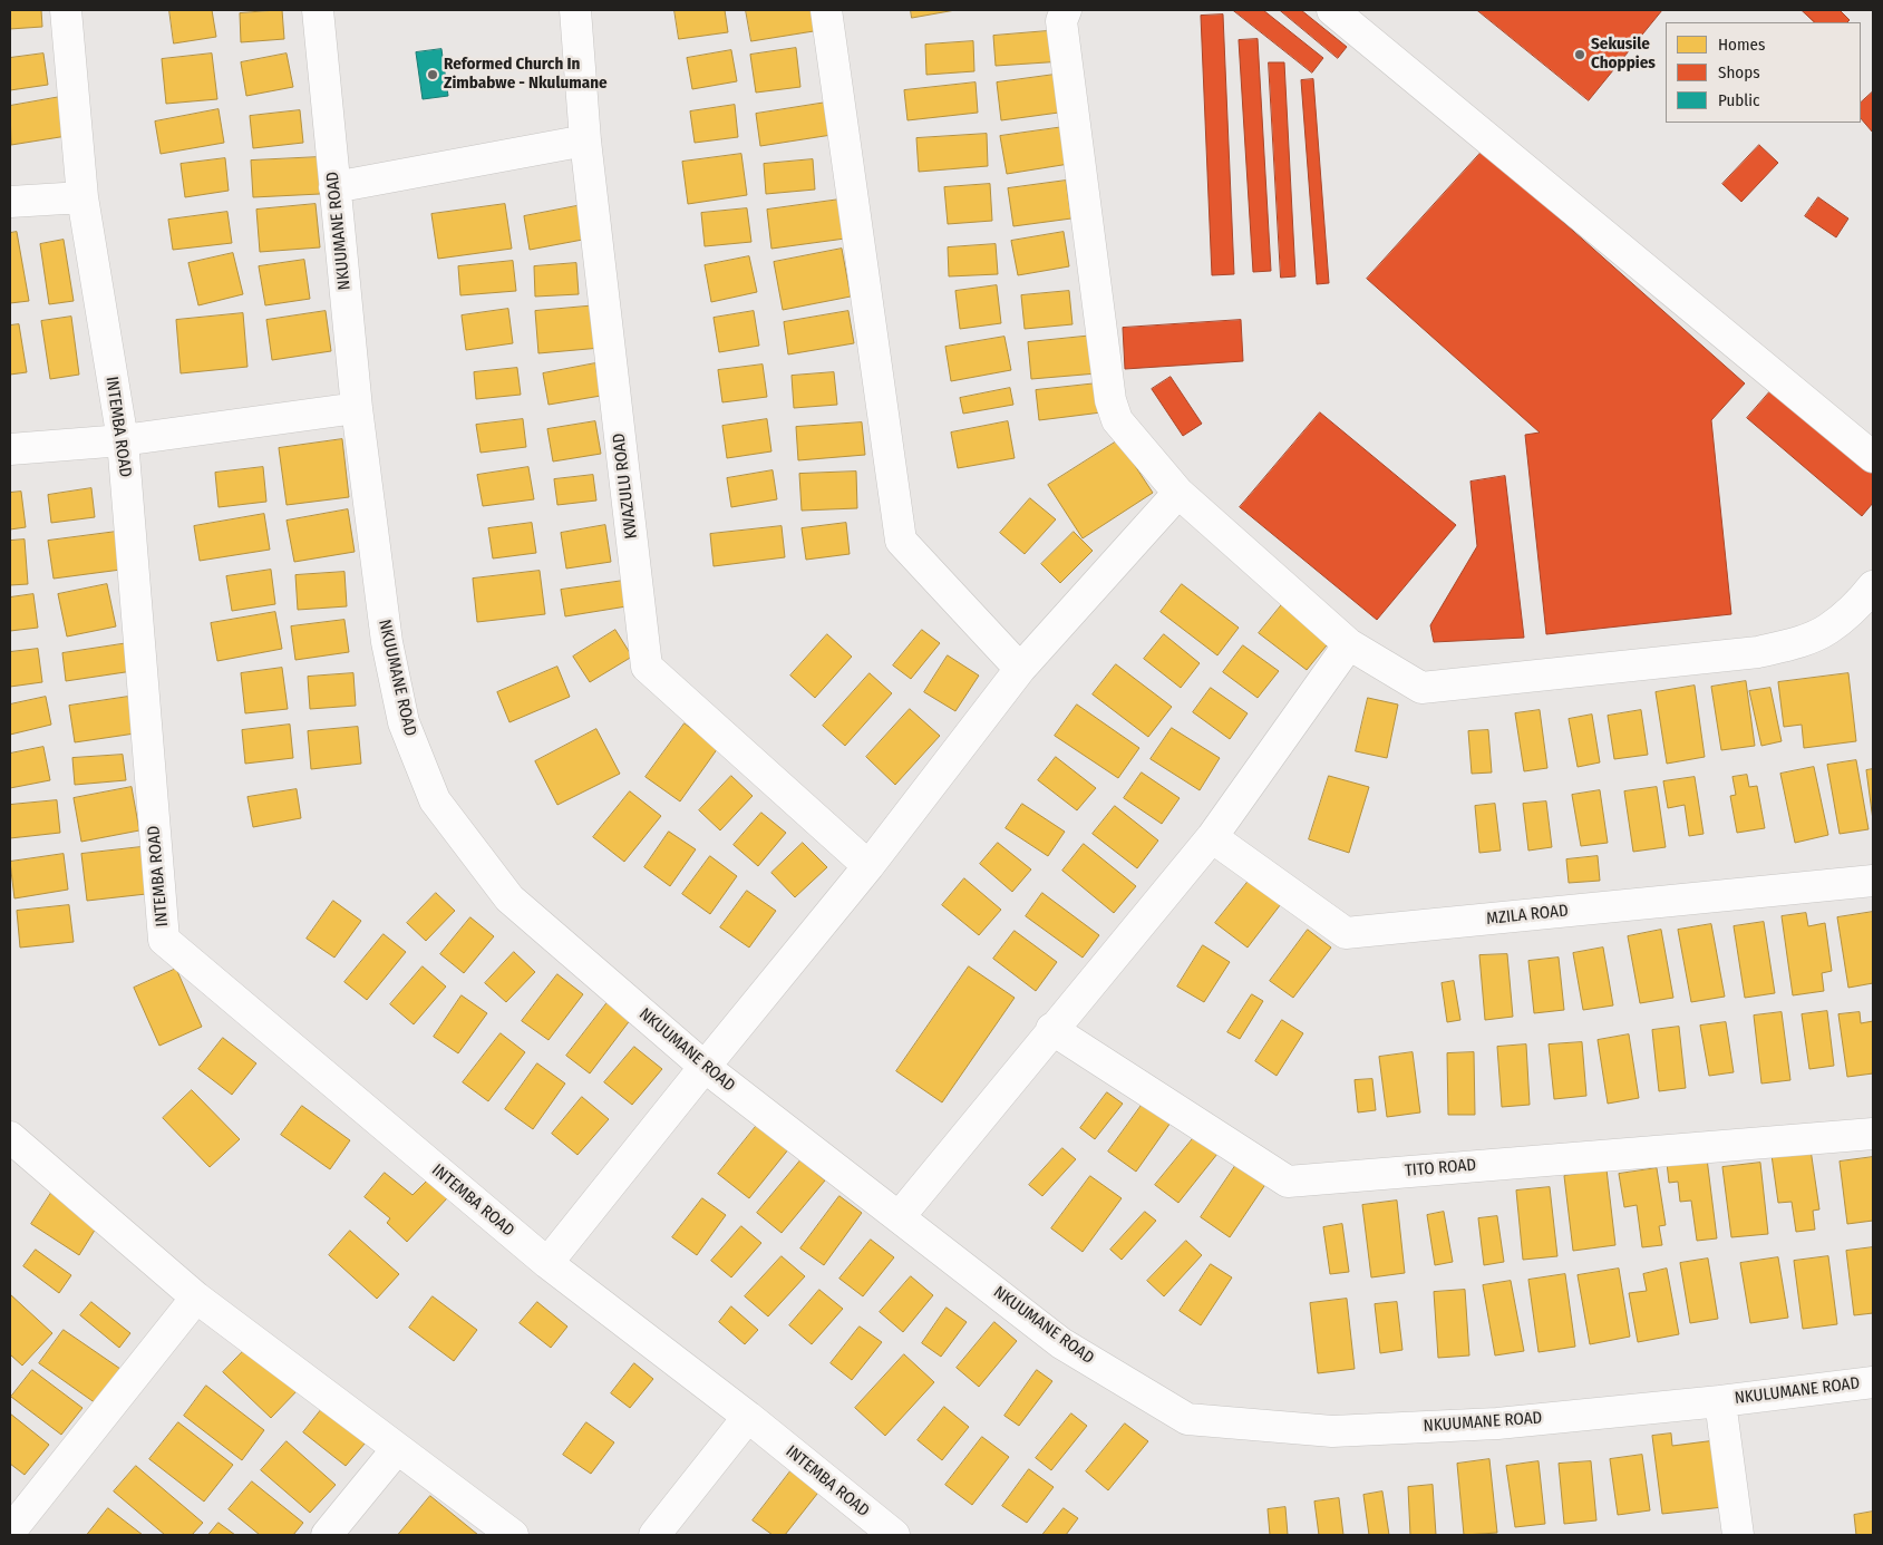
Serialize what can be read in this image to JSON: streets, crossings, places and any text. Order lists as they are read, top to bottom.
{
  "streets": {
    "street": [
      "NKUUMANE ROAD",
      "INTEMBA ROAD",
      "KWAZULU ROAD",
      "MZILA ROAD",
      "TITO ROAD",
      "NKULUMANE ROAD"
    ]
  },
  "crossings": [
    ["NKUUMANE ROAD", "NKULUMANE ROAD"]
  ],
  "places": ["Sekusile Choppies", "Reformed Church In Zimbabwe - Nkulumane"],
  "legend": ["Homes", "Shops", "Public"]
}
